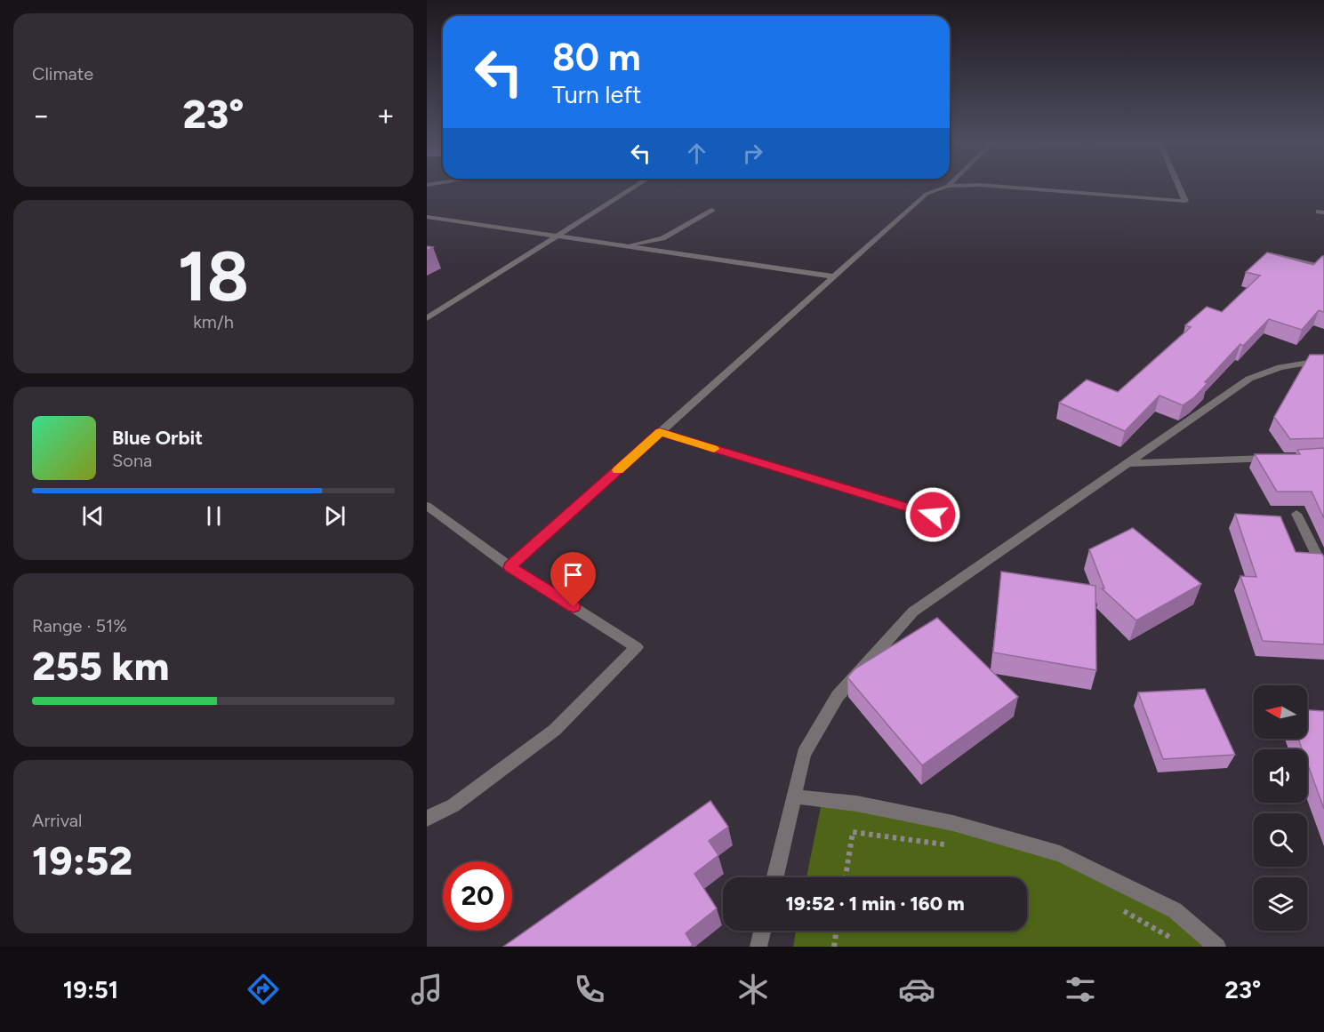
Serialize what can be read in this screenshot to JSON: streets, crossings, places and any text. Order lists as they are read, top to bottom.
{
  "north": "left",
  "page": {
    "tile": [
      "Climate",
      ["18", "km/h"],
      ["Range · 51%", "255 km"],
      ["Arrival", "19:52"]
    ],
    "turn": ["80 m", "Turn left"],
    "heat": ["−", "23°", "+"],
    "song": ["Blue Orbit", "Sona"],
    "limit": "20",
    "trip": "19:52 · 1 min · 160 m",
    "tabs": ["19:51", "23°"]
  }
}
